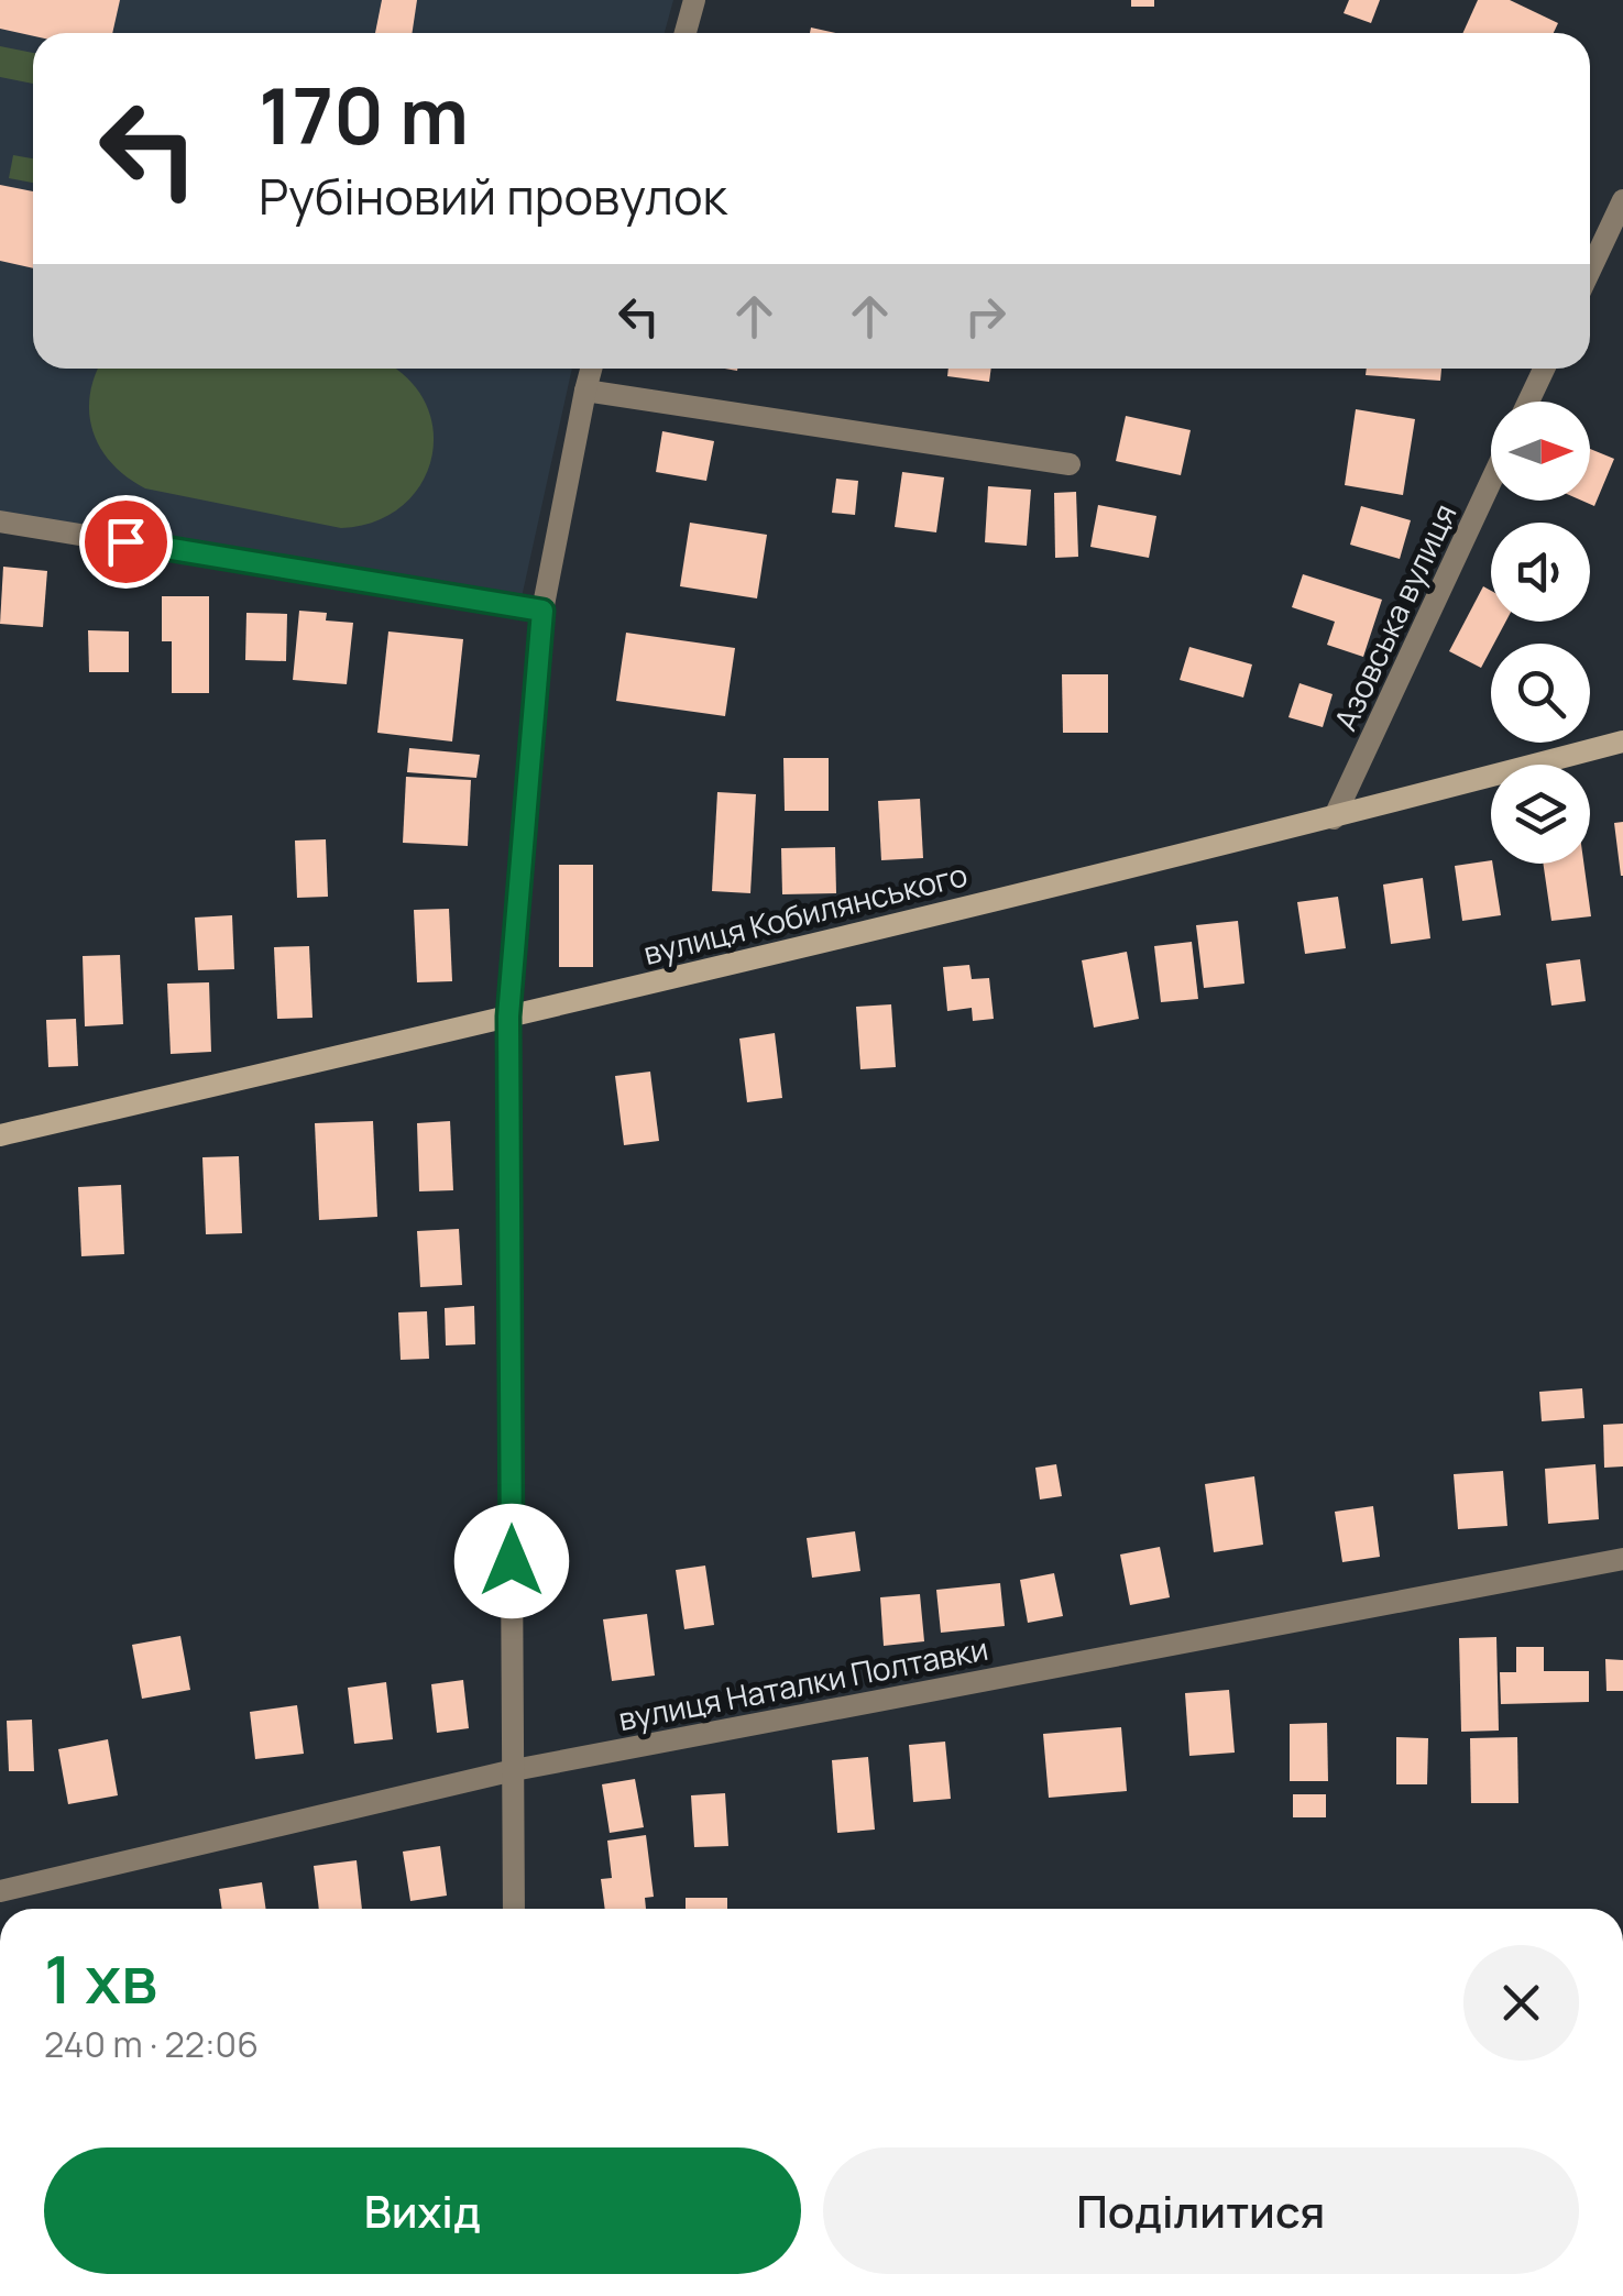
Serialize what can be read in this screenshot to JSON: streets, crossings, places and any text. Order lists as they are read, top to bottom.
{
  "streets": {
    "main road": ["вулиця Кобилянського"],
    "street": ["Азовська вулиця", "вулиця Наталки Полтавки"]
  },
  "crossings": [
    ["Азовська вулиця", "вулиця Кобилянського"]
  ],
  "north": "right",
  "page": {
    "turn": ["170 m", "Рубіновий провулок"],
    "heading": ["1 хв", "240 m · 22:06"],
    "buttons": ["Вихід", "Поділитися"]
  }
}
